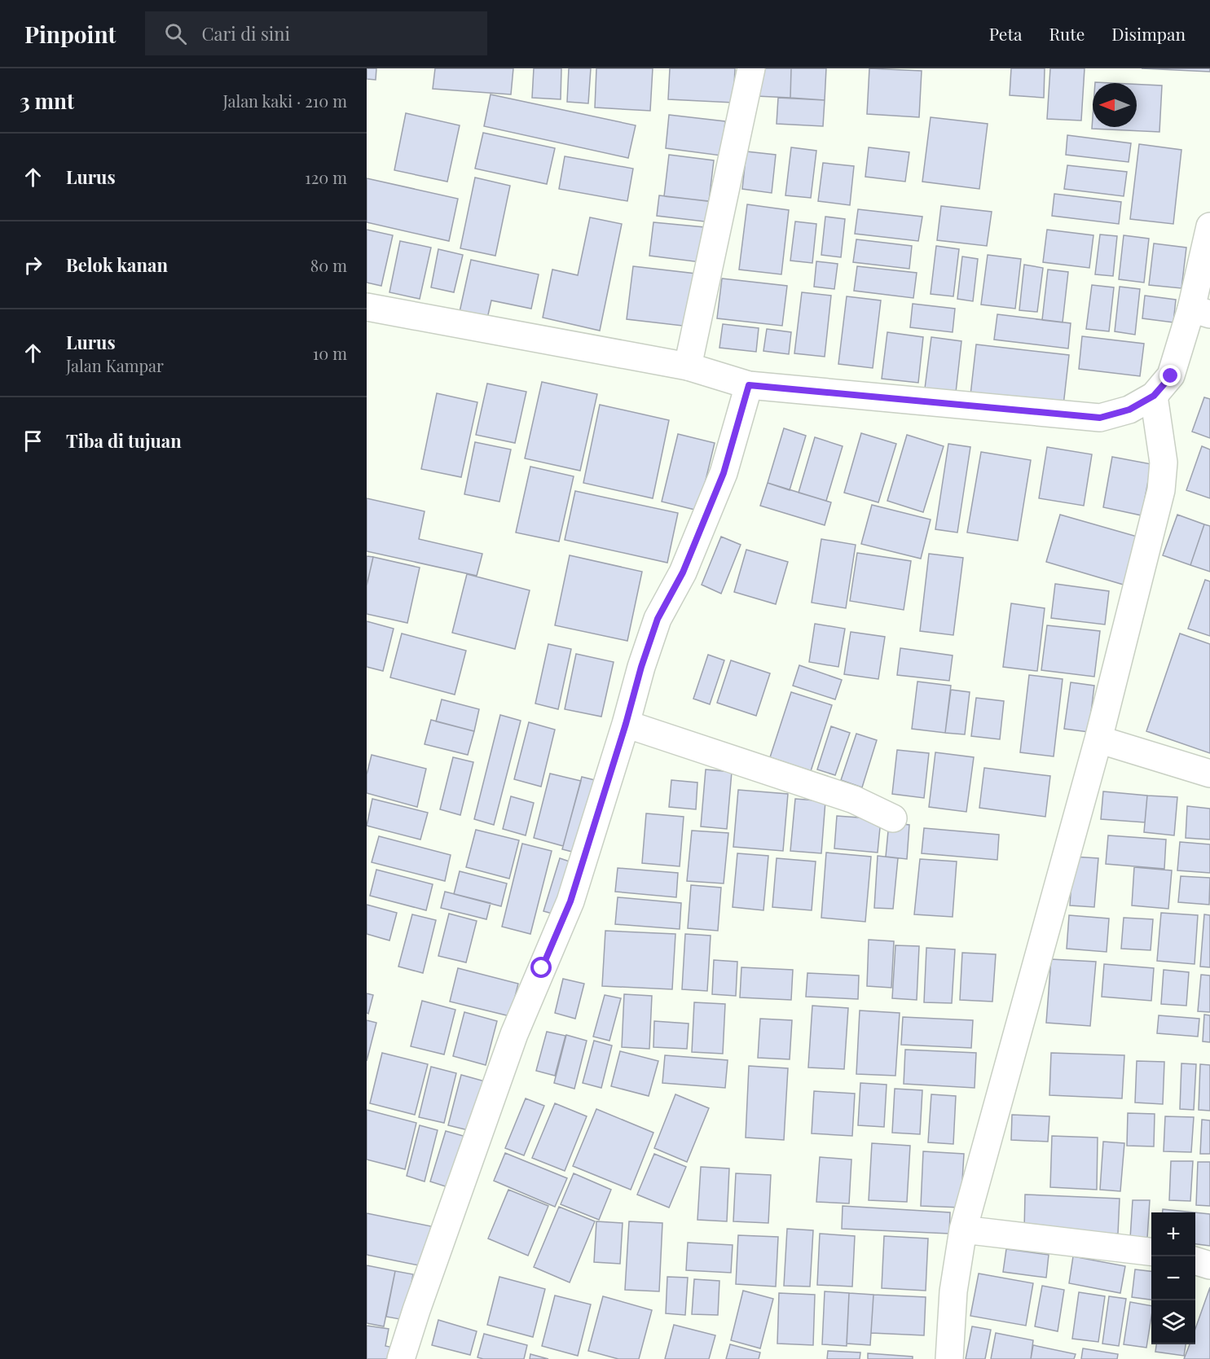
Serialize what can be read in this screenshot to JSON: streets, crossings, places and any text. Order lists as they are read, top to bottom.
{
  "north": "left",
  "page": {
    "header": "Pinpoint",
    "search": "Cari di sini",
    "nav": ["Peta", "Rute", "Disimpan"],
    "heading": ["3 mnt", "Jalan kaki · 210 m"],
    "list": [
      ["Lurus", "120 m"],
      ["Belok kanan", "80 m"],
      ["Lurus", "Jalan Kampar", "10 m"],
      "Tiba di tujuan"
    ],
    "map_buttons": ["+", "−"]
  }
}
